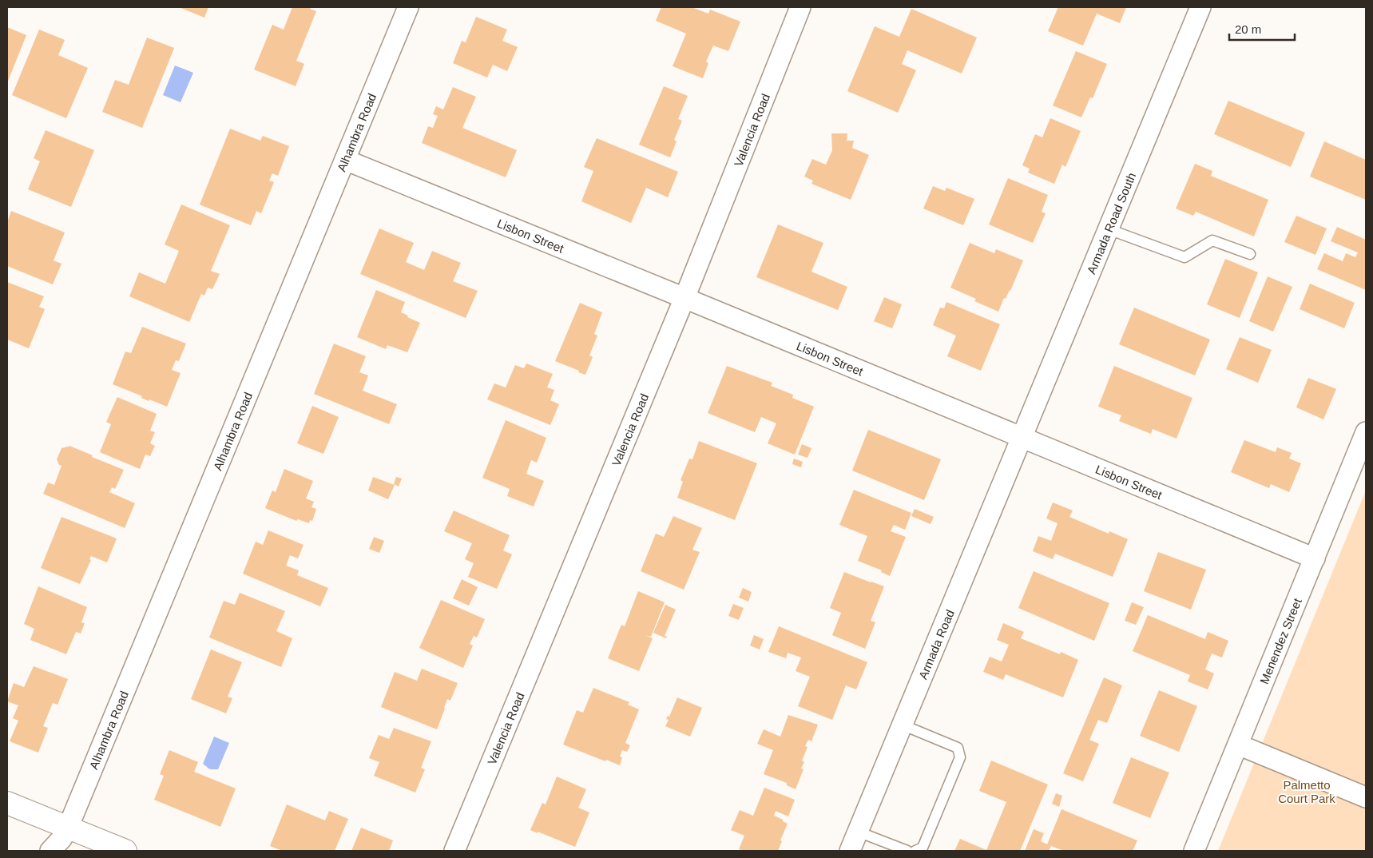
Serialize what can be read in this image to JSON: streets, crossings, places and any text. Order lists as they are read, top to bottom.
{
  "streets": {
    "street": [
      "Valencia Road",
      "Alhambra Road",
      "Armada Road South",
      "Lisbon Street",
      "Menendez Street",
      "Armada Road"
    ]
  },
  "crossings": [
    ["Valencia Road", "Lisbon Street"],
    ["Alhambra Road", "Lisbon Street"],
    ["Armada Road South", "Lisbon Street"],
    ["Armada Road South", "Armada Road"],
    ["Lisbon Street", "Menendez Street"],
    ["Lisbon Street", "Armada Road"]
  ],
  "parks": ["Palmetto Court Park"],
  "scale_bar": "20 m"
}
